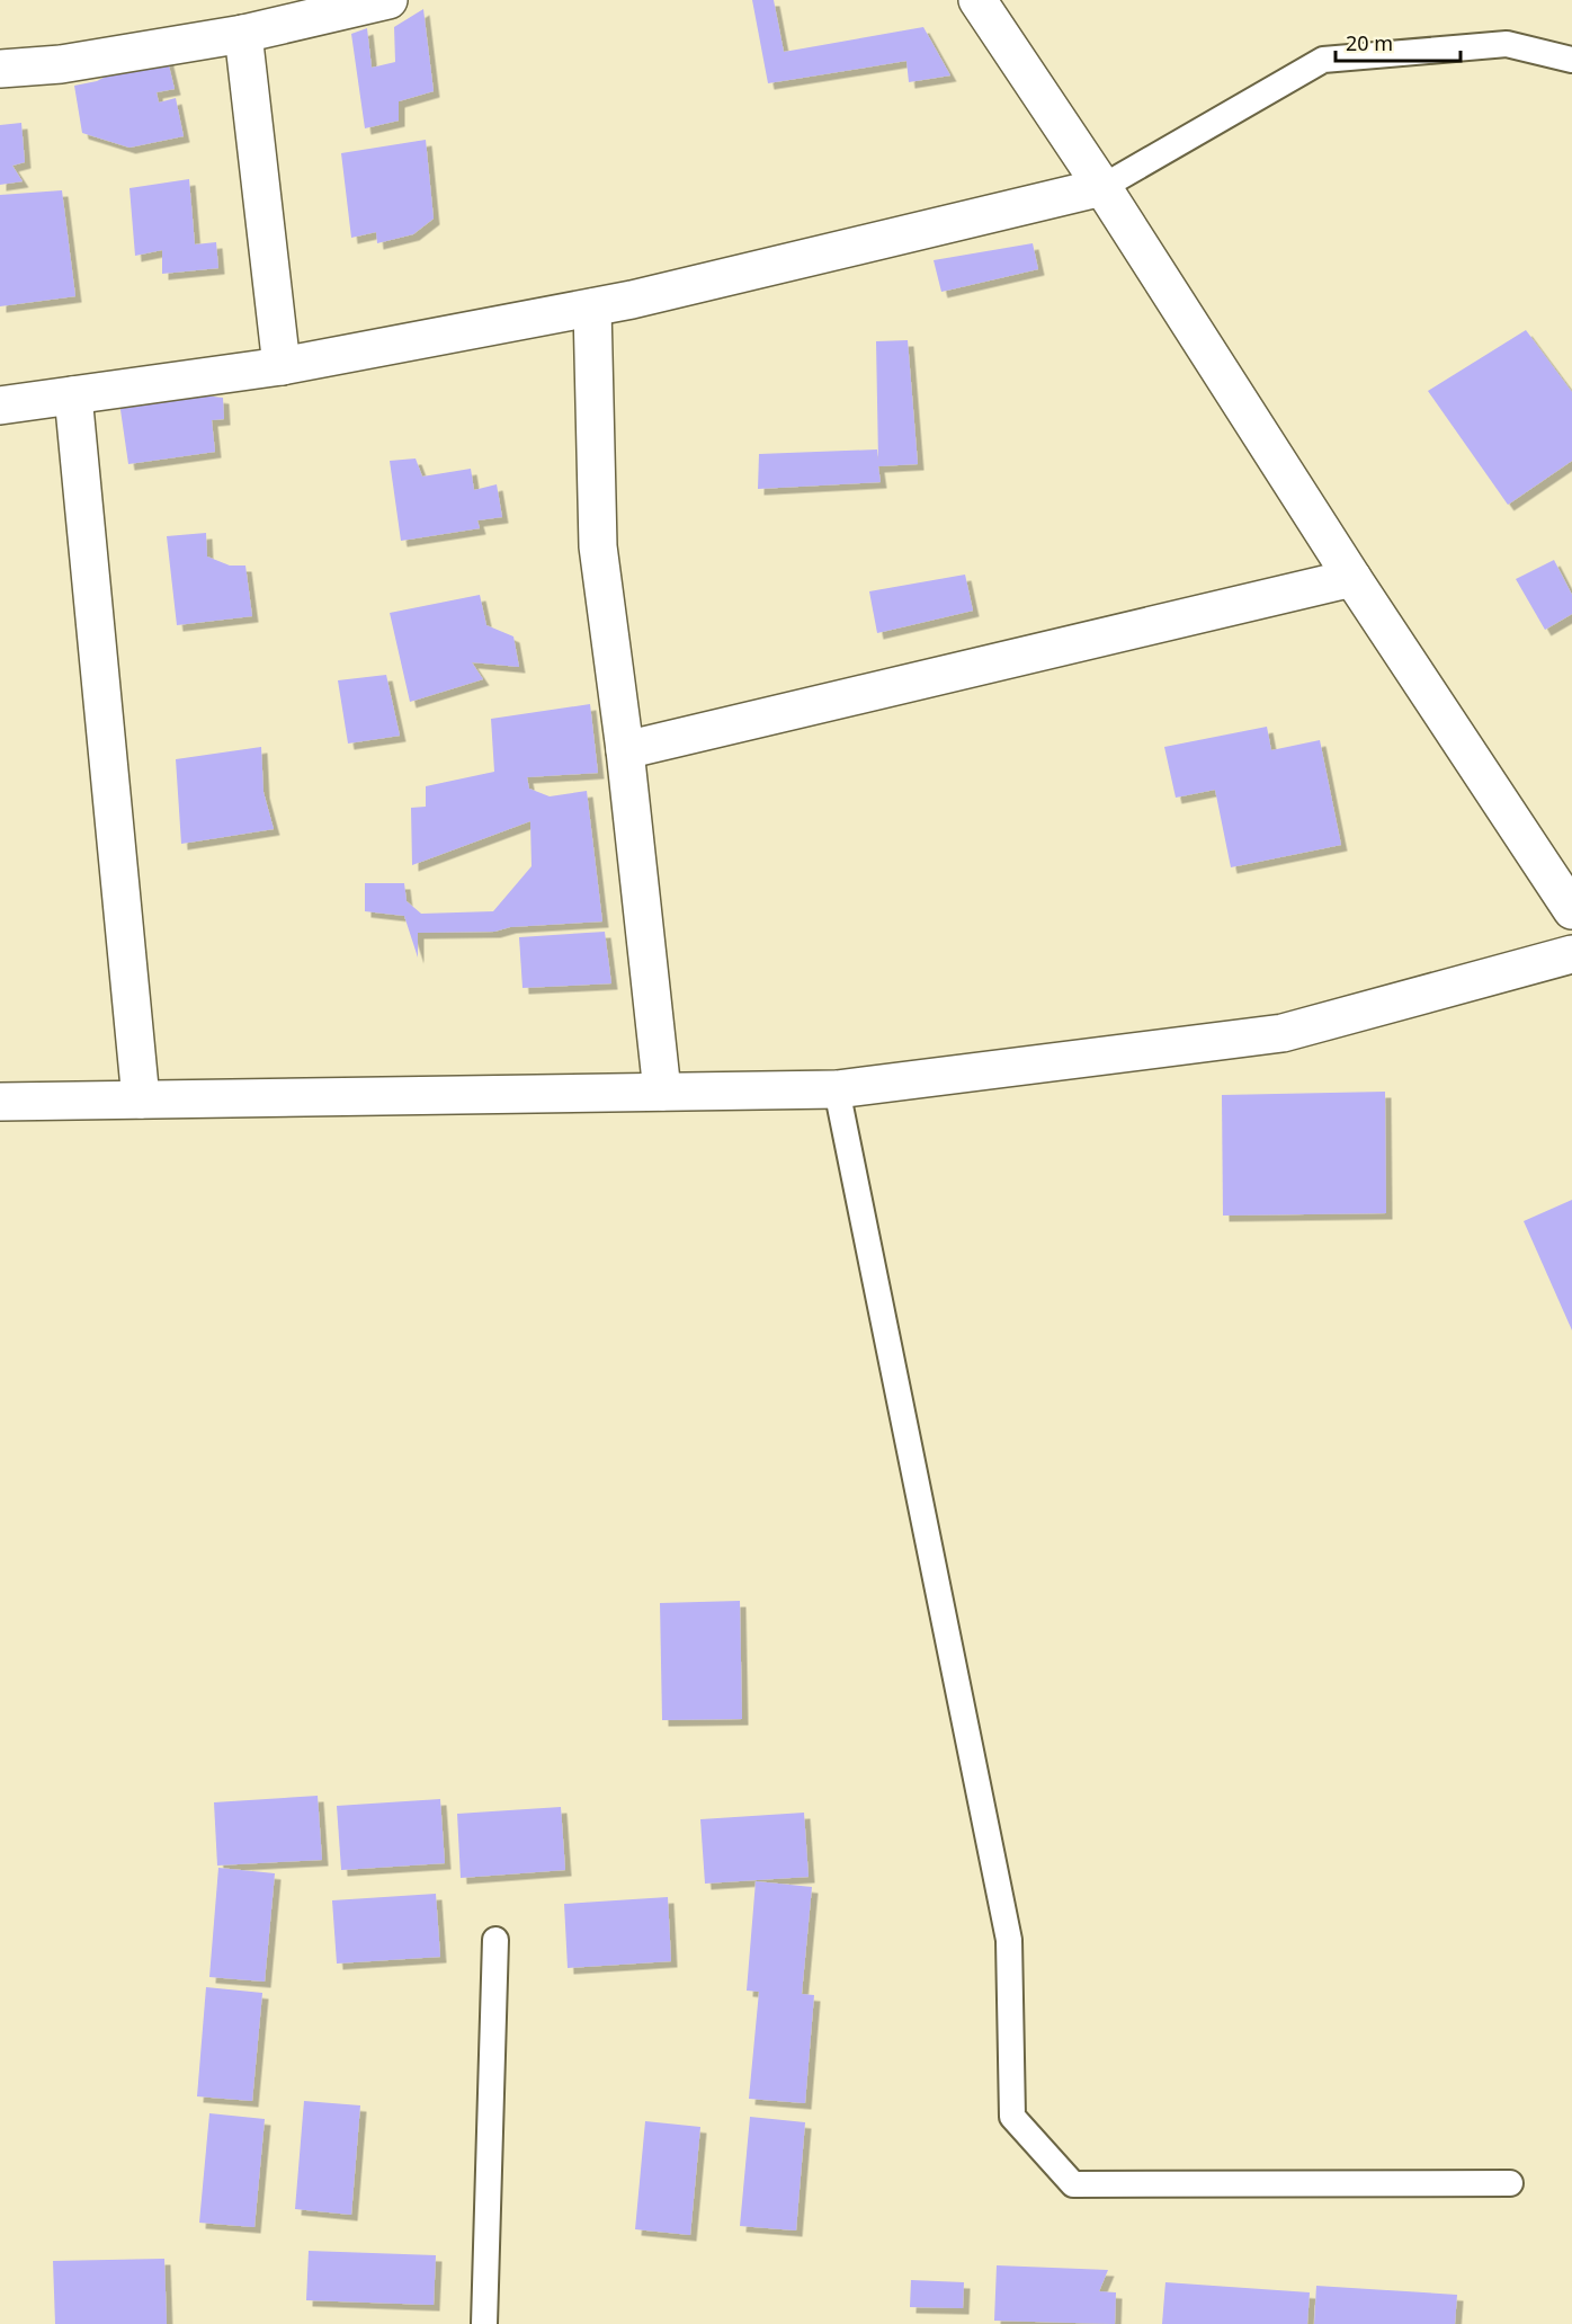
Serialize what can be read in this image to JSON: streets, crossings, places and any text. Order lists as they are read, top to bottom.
{
  "scale_bar": "20 m"
}
